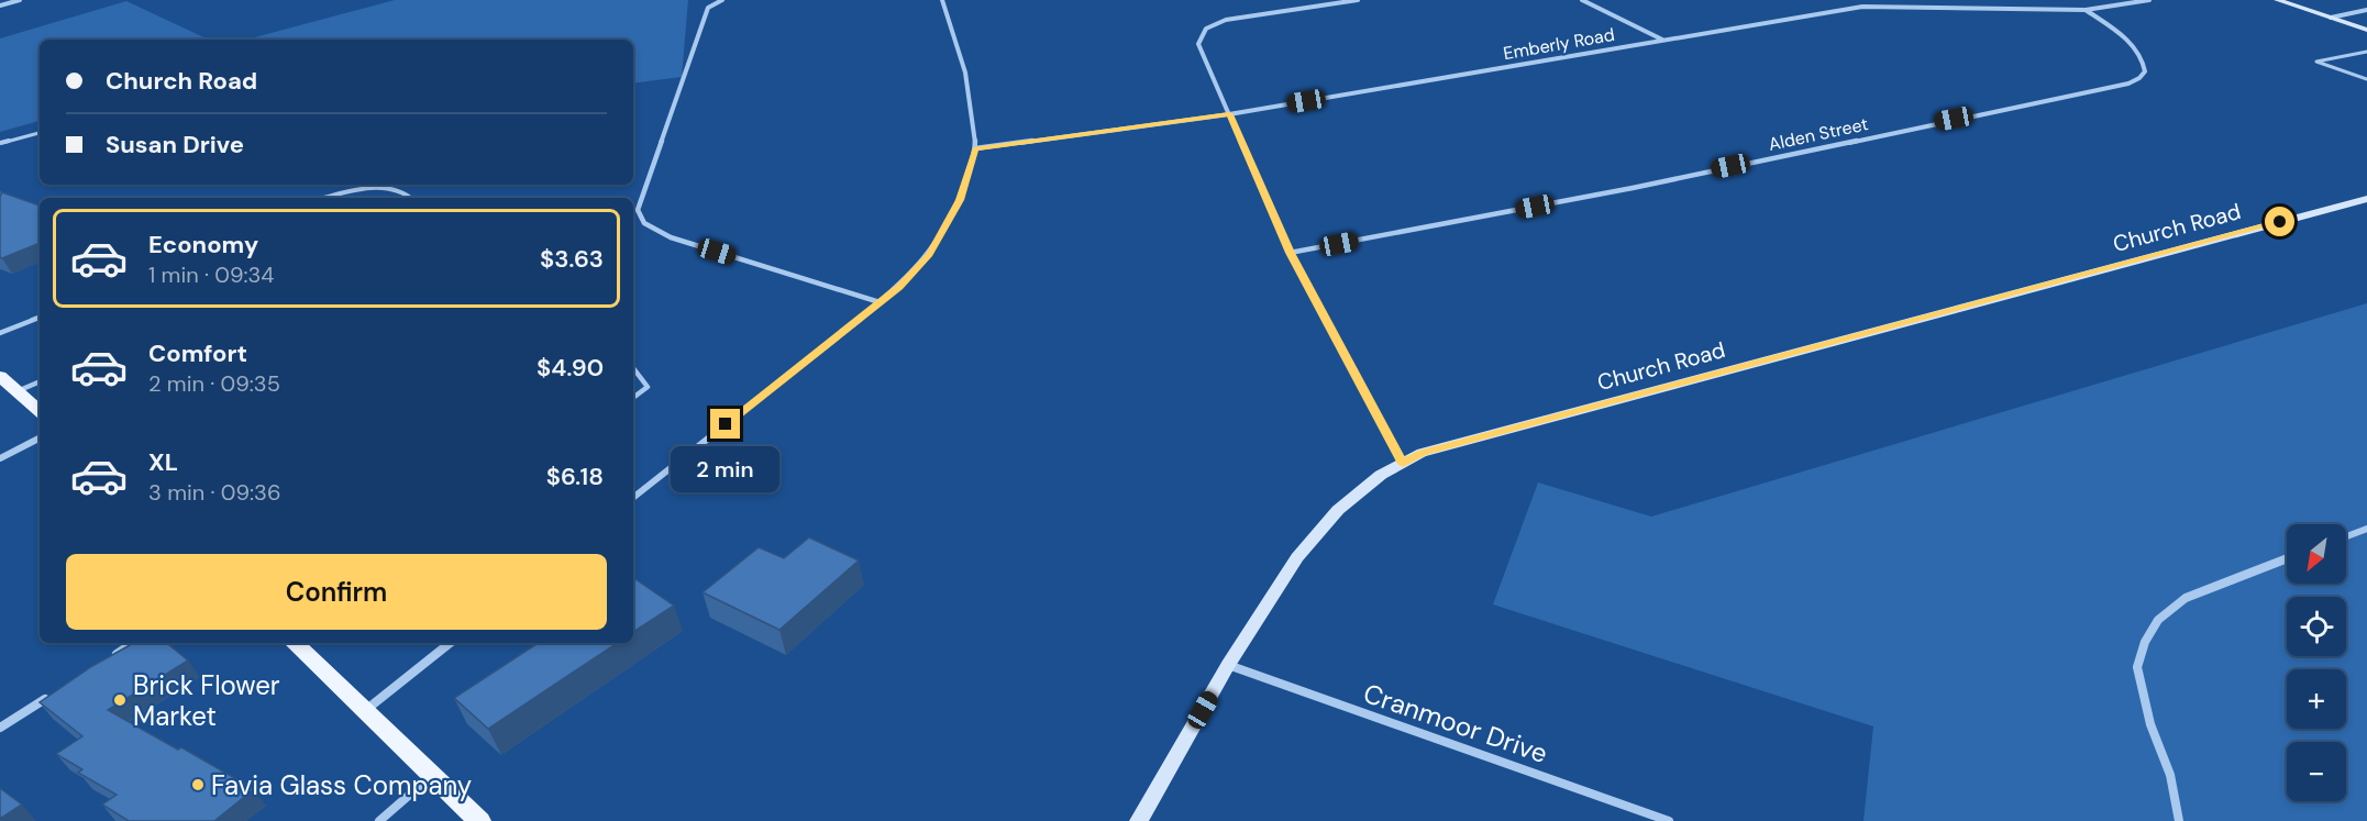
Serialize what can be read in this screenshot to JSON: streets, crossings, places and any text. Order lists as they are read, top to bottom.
{
  "streets": {
    "street": [
      "Emberly Road",
      "Alden Street",
      "Church Road",
      "Cranmoor Drive"
    ]
  },
  "crossings": [
    ["Emberly Road", "Alden Street"],
    ["Church Road", "Cranmoor Drive"]
  ],
  "places": ["Brick Flower Market", "Favia Glass Company"],
  "north": "bottom left",
  "page": {
    "banner": ["Church Road", "Susan Drive"],
    "list": [
      {
        "name": "Economy",
        "note": "1 min · 09:34",
        "value": "$3.63"
      },
      {
        "name": "Comfort",
        "note": "2 min · 09:35",
        "value": "$4.90"
      },
      {
        "name": "XL",
        "note": "3 min · 09:36",
        "value": "$6.18"
      }
    ],
    "bubble": "2 min",
    "map_buttons": ["+", "−"],
    "buttons": "Confirm"
  }
}
